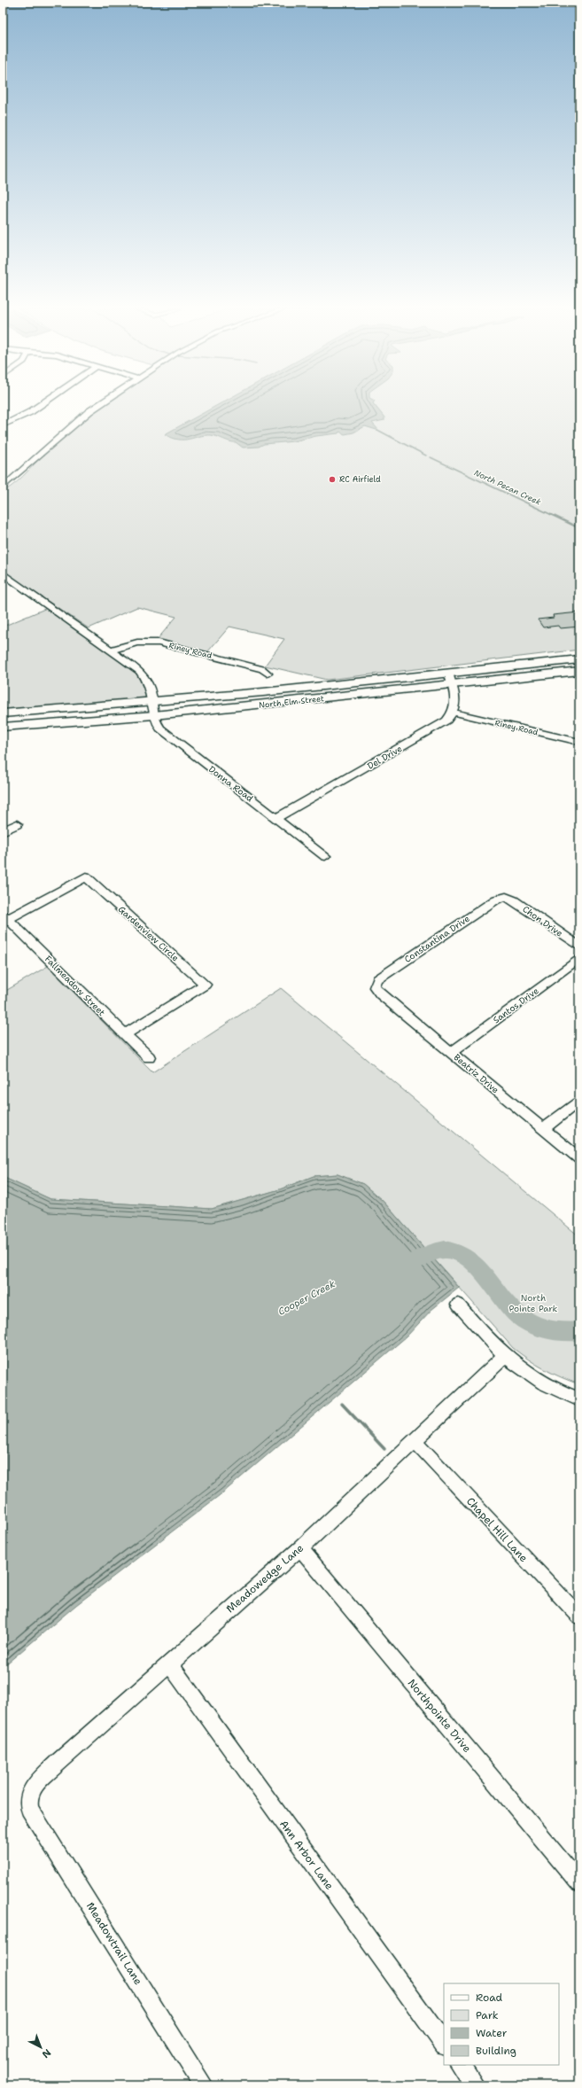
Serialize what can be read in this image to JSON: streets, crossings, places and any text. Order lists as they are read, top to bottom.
{
  "streets": {
    "main road": ["North Elm Street"],
    "street": [
      "Riney Road",
      "Del Drive",
      "Donna Road",
      "Chon Drive",
      "Gardenview Circle",
      "Constantina Drive",
      "Fallmeadow Street",
      "Santos Drive",
      "Beatriz Drive",
      "Chapel Hill Lane",
      "Meadowedge Lane",
      "Northpointe Drive",
      "Ann Arbor Lane",
      "Meadowtrail Lane"
    ]
  },
  "crossings": [
    ["Riney Road", "Del Drive"],
    ["North Elm Street", "Donna Road"],
    ["Del Drive", "Donna Road"],
    ["Chon Drive", "Constantina Drive"],
    ["Gardenview Circle", "Fallmeadow Street"],
    ["Constantina Drive", "Beatriz Drive"],
    ["Santos Drive", "Beatriz Drive"],
    ["Chapel Hill Lane", "Meadowedge Lane"],
    ["Meadowedge Lane", "Northpointe Drive"],
    ["Meadowedge Lane", "Ann Arbor Lane"],
    ["Meadowedge Lane", "Meadowtrail Lane"]
  ],
  "water": ["North Pecan Creek", "Cooper Creek"],
  "parks": ["North Pointe Park"],
  "places": ["RC Airfield"],
  "legend": [
    "Road",
    "Park",
    "Water",
    "Building"
  ],
  "north": "bottom right"
}
